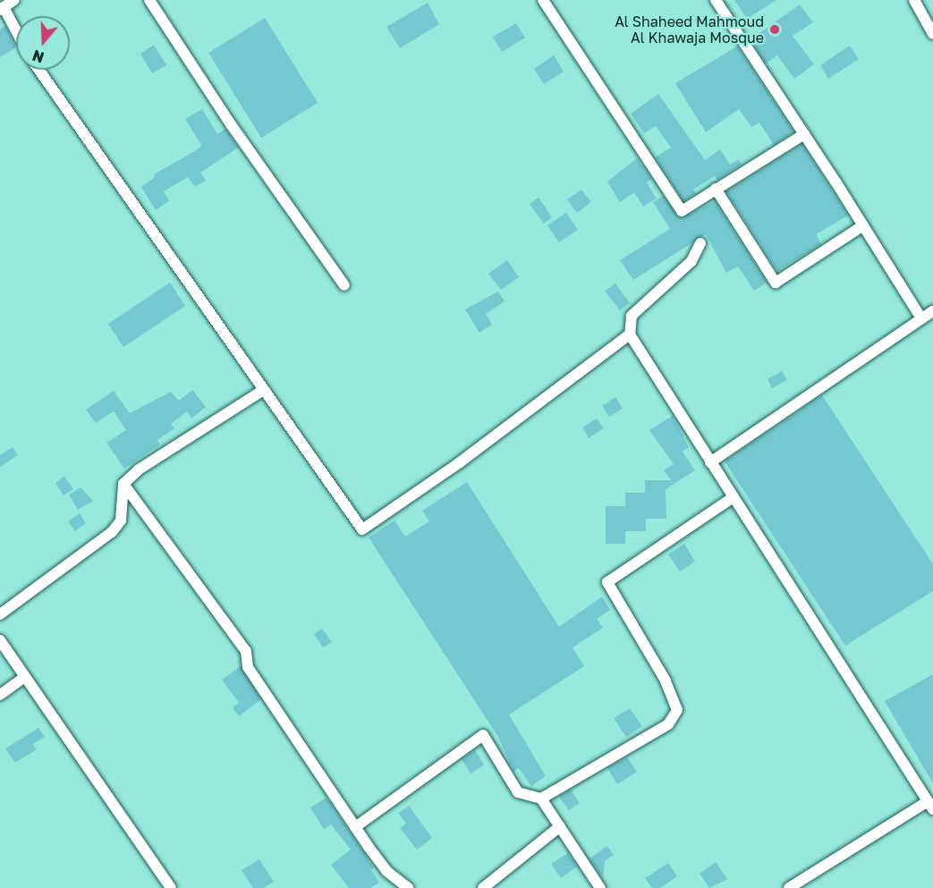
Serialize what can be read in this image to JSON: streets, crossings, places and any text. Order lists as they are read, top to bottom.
{
  "places": ["Al Shaheed Mahmoud Al Khawaja Mosque"],
  "north": "bottom"
}
